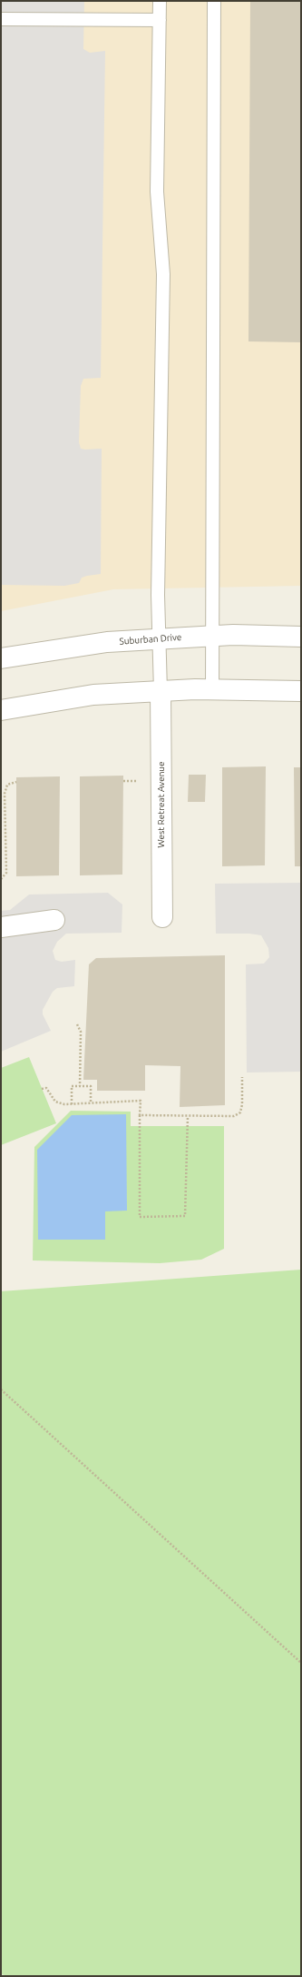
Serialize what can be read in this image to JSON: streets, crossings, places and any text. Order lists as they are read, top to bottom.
{
  "streets": {
    "street": ["Suburban Drive", "West Retreat Avenue"]
  }
}
